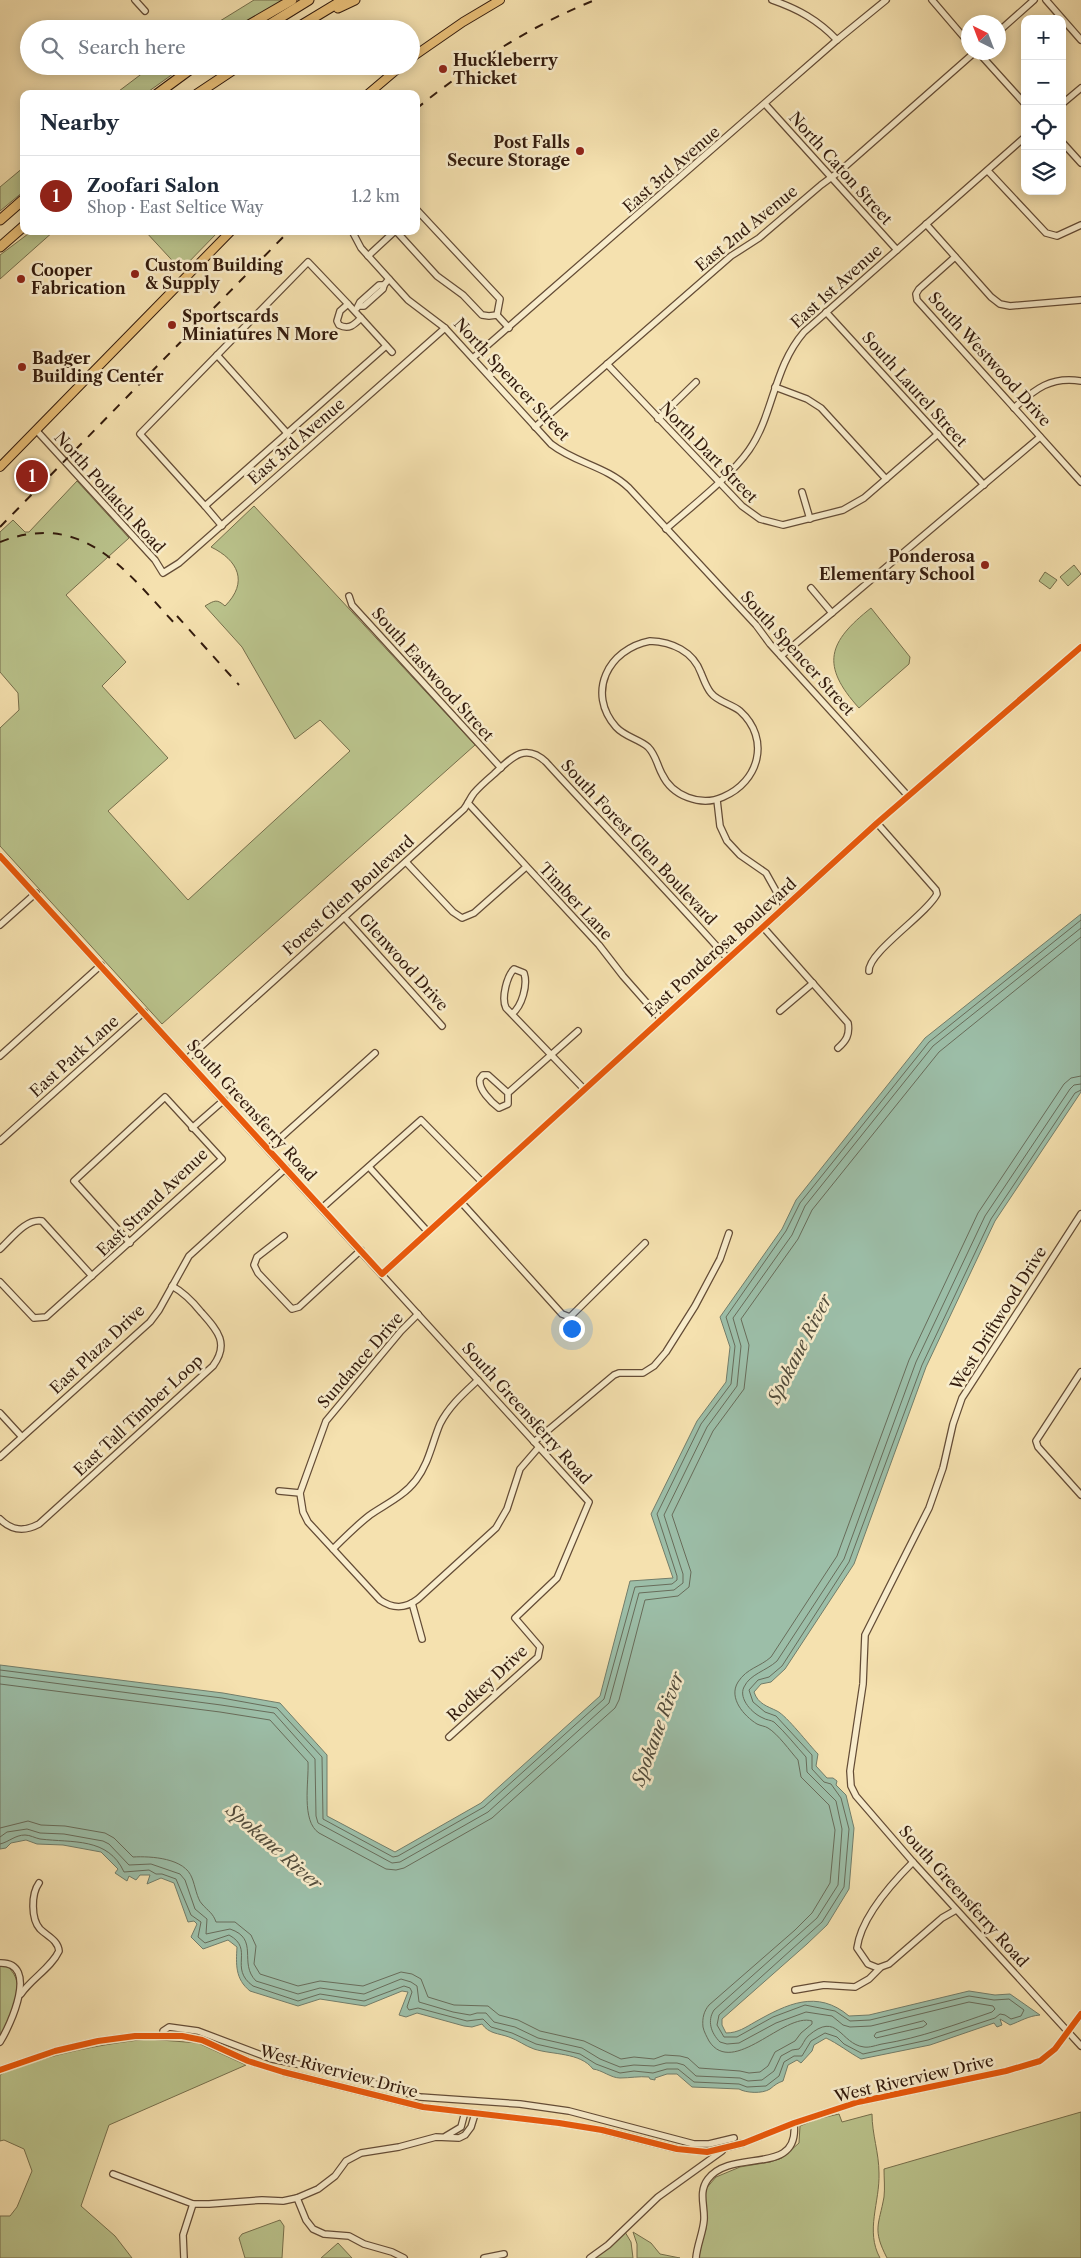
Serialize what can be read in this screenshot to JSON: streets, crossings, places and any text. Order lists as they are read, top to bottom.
{
  "streets": {
    "street": [
      "North Caton Street",
      "East 3rd Avenue",
      "East 2nd Avenue",
      "East 1st Avenue",
      "South Westwood Drive",
      "North Spencer Street",
      "South Laurel Street",
      "North Dart Street",
      "North Potlatch Road",
      "South Spencer Street",
      "South Eastwood Street",
      "South Forest Glen Boulevard",
      "Forest Glen Boulevard",
      "Timber Lane",
      "East Ponderosa Boulevard",
      "Glenwood Drive",
      "East Park Lane",
      "South Greensferry Road",
      "East Strand Avenue",
      "West Driftwood Drive",
      "East Plaza Drive",
      "Sundance Drive",
      "East Tall Timber Loop",
      "Rodkey Drive",
      "West Riverview Drive"
    ]
  },
  "crossings": [
    ["North Caton Street", "East 3rd Avenue"],
    ["North Caton Street", "East 2nd Avenue"],
    ["North Caton Street", "East 1st Avenue"],
    ["East 3rd Avenue", "North Spencer Street"],
    ["East 3rd Avenue", "North Potlatch Road"],
    ["East 2nd Avenue", "North Spencer Street"],
    ["East 2nd Avenue", "North Dart Street"],
    ["East 1st Avenue", "North Spencer Street"],
    ["East 1st Avenue", "South Laurel Street"],
    ["East 1st Avenue", "North Dart Street"],
    ["East 1st Avenue", "South Spencer Street"],
    ["North Spencer Street", "South Spencer Street"],
    ["South Laurel Street", "North Dart Street"],
    ["South Spencer Street", "East Ponderosa Boulevard"],
    ["South Eastwood Street", "Forest Glen Boulevard"],
    ["South Forest Glen Boulevard", "Forest Glen Boulevard"],
    ["South Forest Glen Boulevard", "East Ponderosa Boulevard"],
    ["Forest Glen Boulevard", "Timber Lane"],
    ["Forest Glen Boulevard", "Glenwood Drive"],
    ["Forest Glen Boulevard", "South Greensferry Road"],
    ["Timber Lane", "East Ponderosa Boulevard"],
    ["East Ponderosa Boulevard", "South Greensferry Road"],
    ["East Park Lane", "South Greensferry Road"],
    ["South Greensferry Road", "East Strand Avenue"],
    ["South Greensferry Road", "West Driftwood Drive"],
    ["South Greensferry Road", "East Plaza Drive"],
    ["South Greensferry Road", "Sundance Drive"],
    ["South Greensferry Road", "Rodkey Drive"],
    ["South Greensferry Road", "West Riverview Drive"],
    ["East Plaza Drive", "East Tall Timber Loop"]
  ],
  "water": ["Spokane River"],
  "places": [
    "Huckleberry Thicket",
    "Post Falls Secure Storage",
    "Custom Building & Supply",
    "Cooper Fabrication",
    "Sportscards Miniatures N More",
    "Badger Building Center",
    "Ponderosa Elementary School"
  ],
  "north": "top left",
  "page": {
    "map_buttons": ["+", "−"],
    "search": "Search here",
    "heading": "Nearby",
    "list": [
      {
        "mark": "1",
        "name": "Zoofari Salon",
        "note": "Shop · East Seltice Way",
        "value": "1.2 km"
      }
    ],
    "pins": "1"
  }
}
